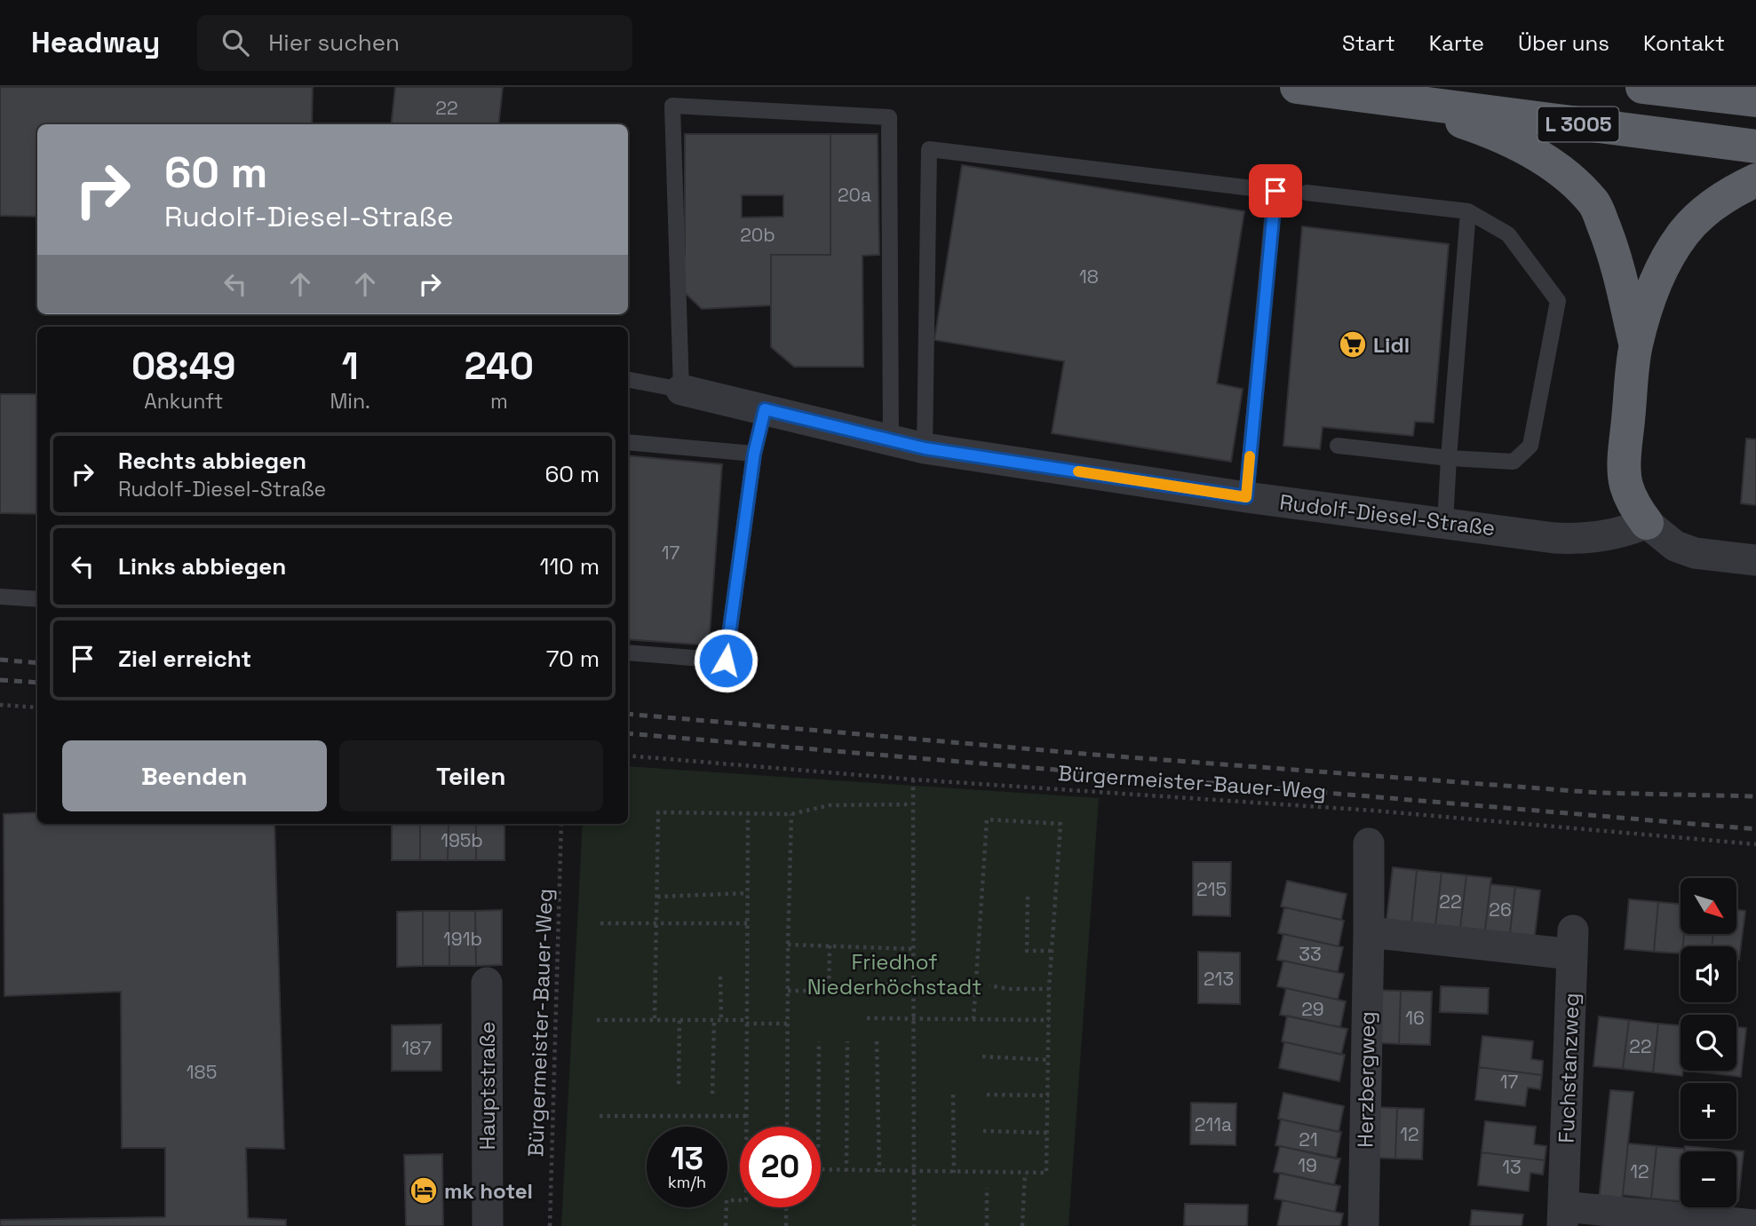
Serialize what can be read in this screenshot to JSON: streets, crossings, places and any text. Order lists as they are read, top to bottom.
{
  "streets": {
    "highway": ["L 3005"],
    "street": [
      "Rudolf-Diesel-Straße",
      "Fuchstanzweg",
      "Herzbergweg",
      "Hauptstraße"
    ],
    "path": ["Bürgermeister-Bauer-Weg"]
  },
  "crossings": [
    ["Fuchstanzweg", "Herzbergweg"]
  ],
  "parks": ["Friedhof Niederhöchstadt"],
  "places": {
    "supermarket": ["Lidl"],
    "hotel": ["mk hotel"]
  },
  "house_numbers": [
    "22",
    "20a",
    "20b",
    "18",
    "17",
    "195b",
    "215",
    "22",
    "26",
    "191b",
    "33",
    "213",
    "29",
    "16",
    "22",
    "187",
    "185",
    "17",
    "211a",
    "12",
    "21",
    "19",
    "13",
    "12"
  ],
  "north": "bottom right",
  "page": {
    "header": "Headway",
    "search": "Hier suchen",
    "nav": [
      "Start",
      "Karte",
      "Über uns",
      "Kontakt"
    ],
    "turn": ["60 m", "Rudolf-Diesel-Straße"],
    "eta": [
      "08:49",
      "Ankunft",
      "1",
      "Min.",
      "240",
      "m"
    ],
    "list": [
      {
        "name": "Rechts abbiegen",
        "note": "Rudolf-Diesel-Straße",
        "value": "60 m"
      },
      {
        "name": "Links abbiegen",
        "value": "110 m"
      },
      {
        "name": "Ziel erreicht",
        "value": "70 m"
      }
    ],
    "buttons": ["Beenden", "Teilen"],
    "map_buttons": ["+", "−"],
    "speed": "13 km/h",
    "limit": "20"
  }
}
